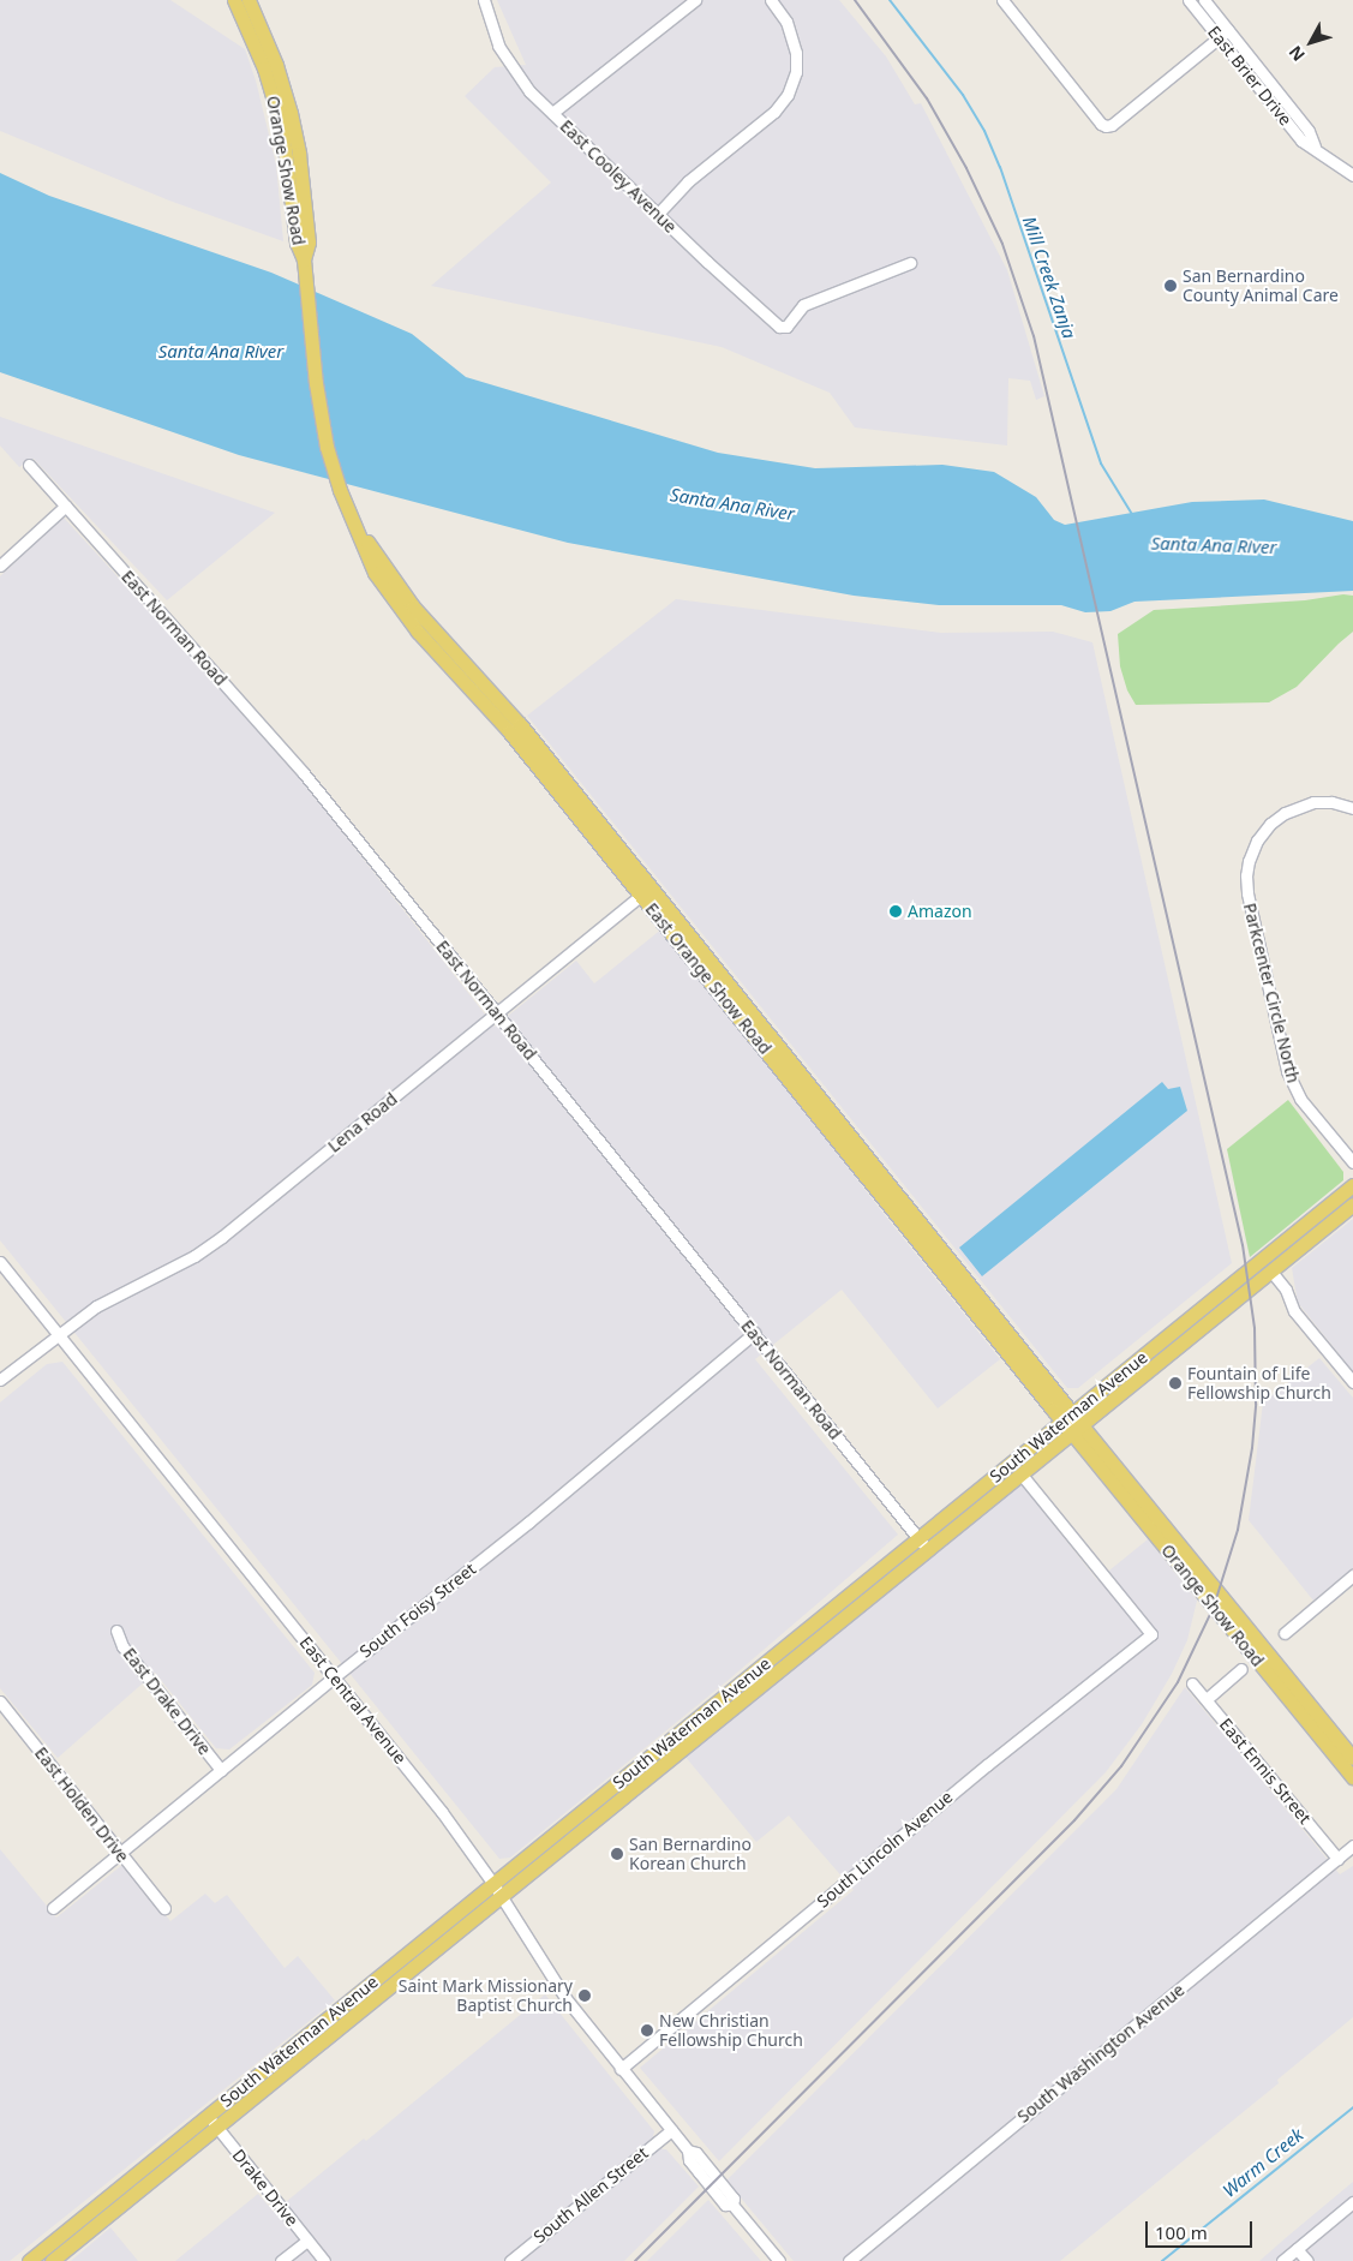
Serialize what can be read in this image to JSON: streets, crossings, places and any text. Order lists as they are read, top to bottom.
{
  "streets": {
    "main road": ["Orange Show Road", "East Orange Show Road", "South Waterman Avenue"],
    "street": [
      "East Brier Drive",
      "East Cooley Avenue",
      "East Norman Road",
      "Parkcenter Circle North",
      "Lena Road",
      "South Foisy Street",
      "East Central Avenue",
      "East Drake Drive",
      "East Ennis Street",
      "East Holden Drive",
      "South Lincoln Avenue",
      "South Washington Avenue",
      "Drake Drive",
      "South Allen Street"
    ]
  },
  "crossings": [
    ["Orange Show Road", "East Orange Show Road"],
    ["Orange Show Road", "South Waterman Avenue"],
    ["East Norman Road", "Lena Road"],
    ["East Norman Road", "South Waterman Avenue"],
    ["East Norman Road", "South Foisy Street"],
    ["East Orange Show Road", "Lena Road"],
    ["East Orange Show Road", "South Waterman Avenue"],
    ["Lena Road", "East Central Avenue"],
    ["South Waterman Avenue", "East Central Avenue"],
    ["South Waterman Avenue", "South Lincoln Avenue"],
    ["South Waterman Avenue", "Drake Drive"],
    ["South Foisy Street", "East Central Avenue"],
    ["South Foisy Street", "East Drake Drive"],
    ["South Foisy Street", "East Holden Drive"],
    ["East Central Avenue", "South Lincoln Avenue"],
    ["East Central Avenue", "South Allen Street"],
    ["East Ennis Street", "South Washington Avenue"]
  ],
  "water": ["Mill Creek Zanja", "Santa Ana River", "Warm Creek"],
  "places": [
    "San Bernardino County Animal Care",
    "Amazon",
    "Fountain of Life Fellowship Church",
    "San Bernardino Korean Church",
    "Saint Mark Missionary Baptist Church",
    "New Christian Fellowship Church"
  ],
  "scale_bar": "100 m",
  "north": "bottom left"
}
